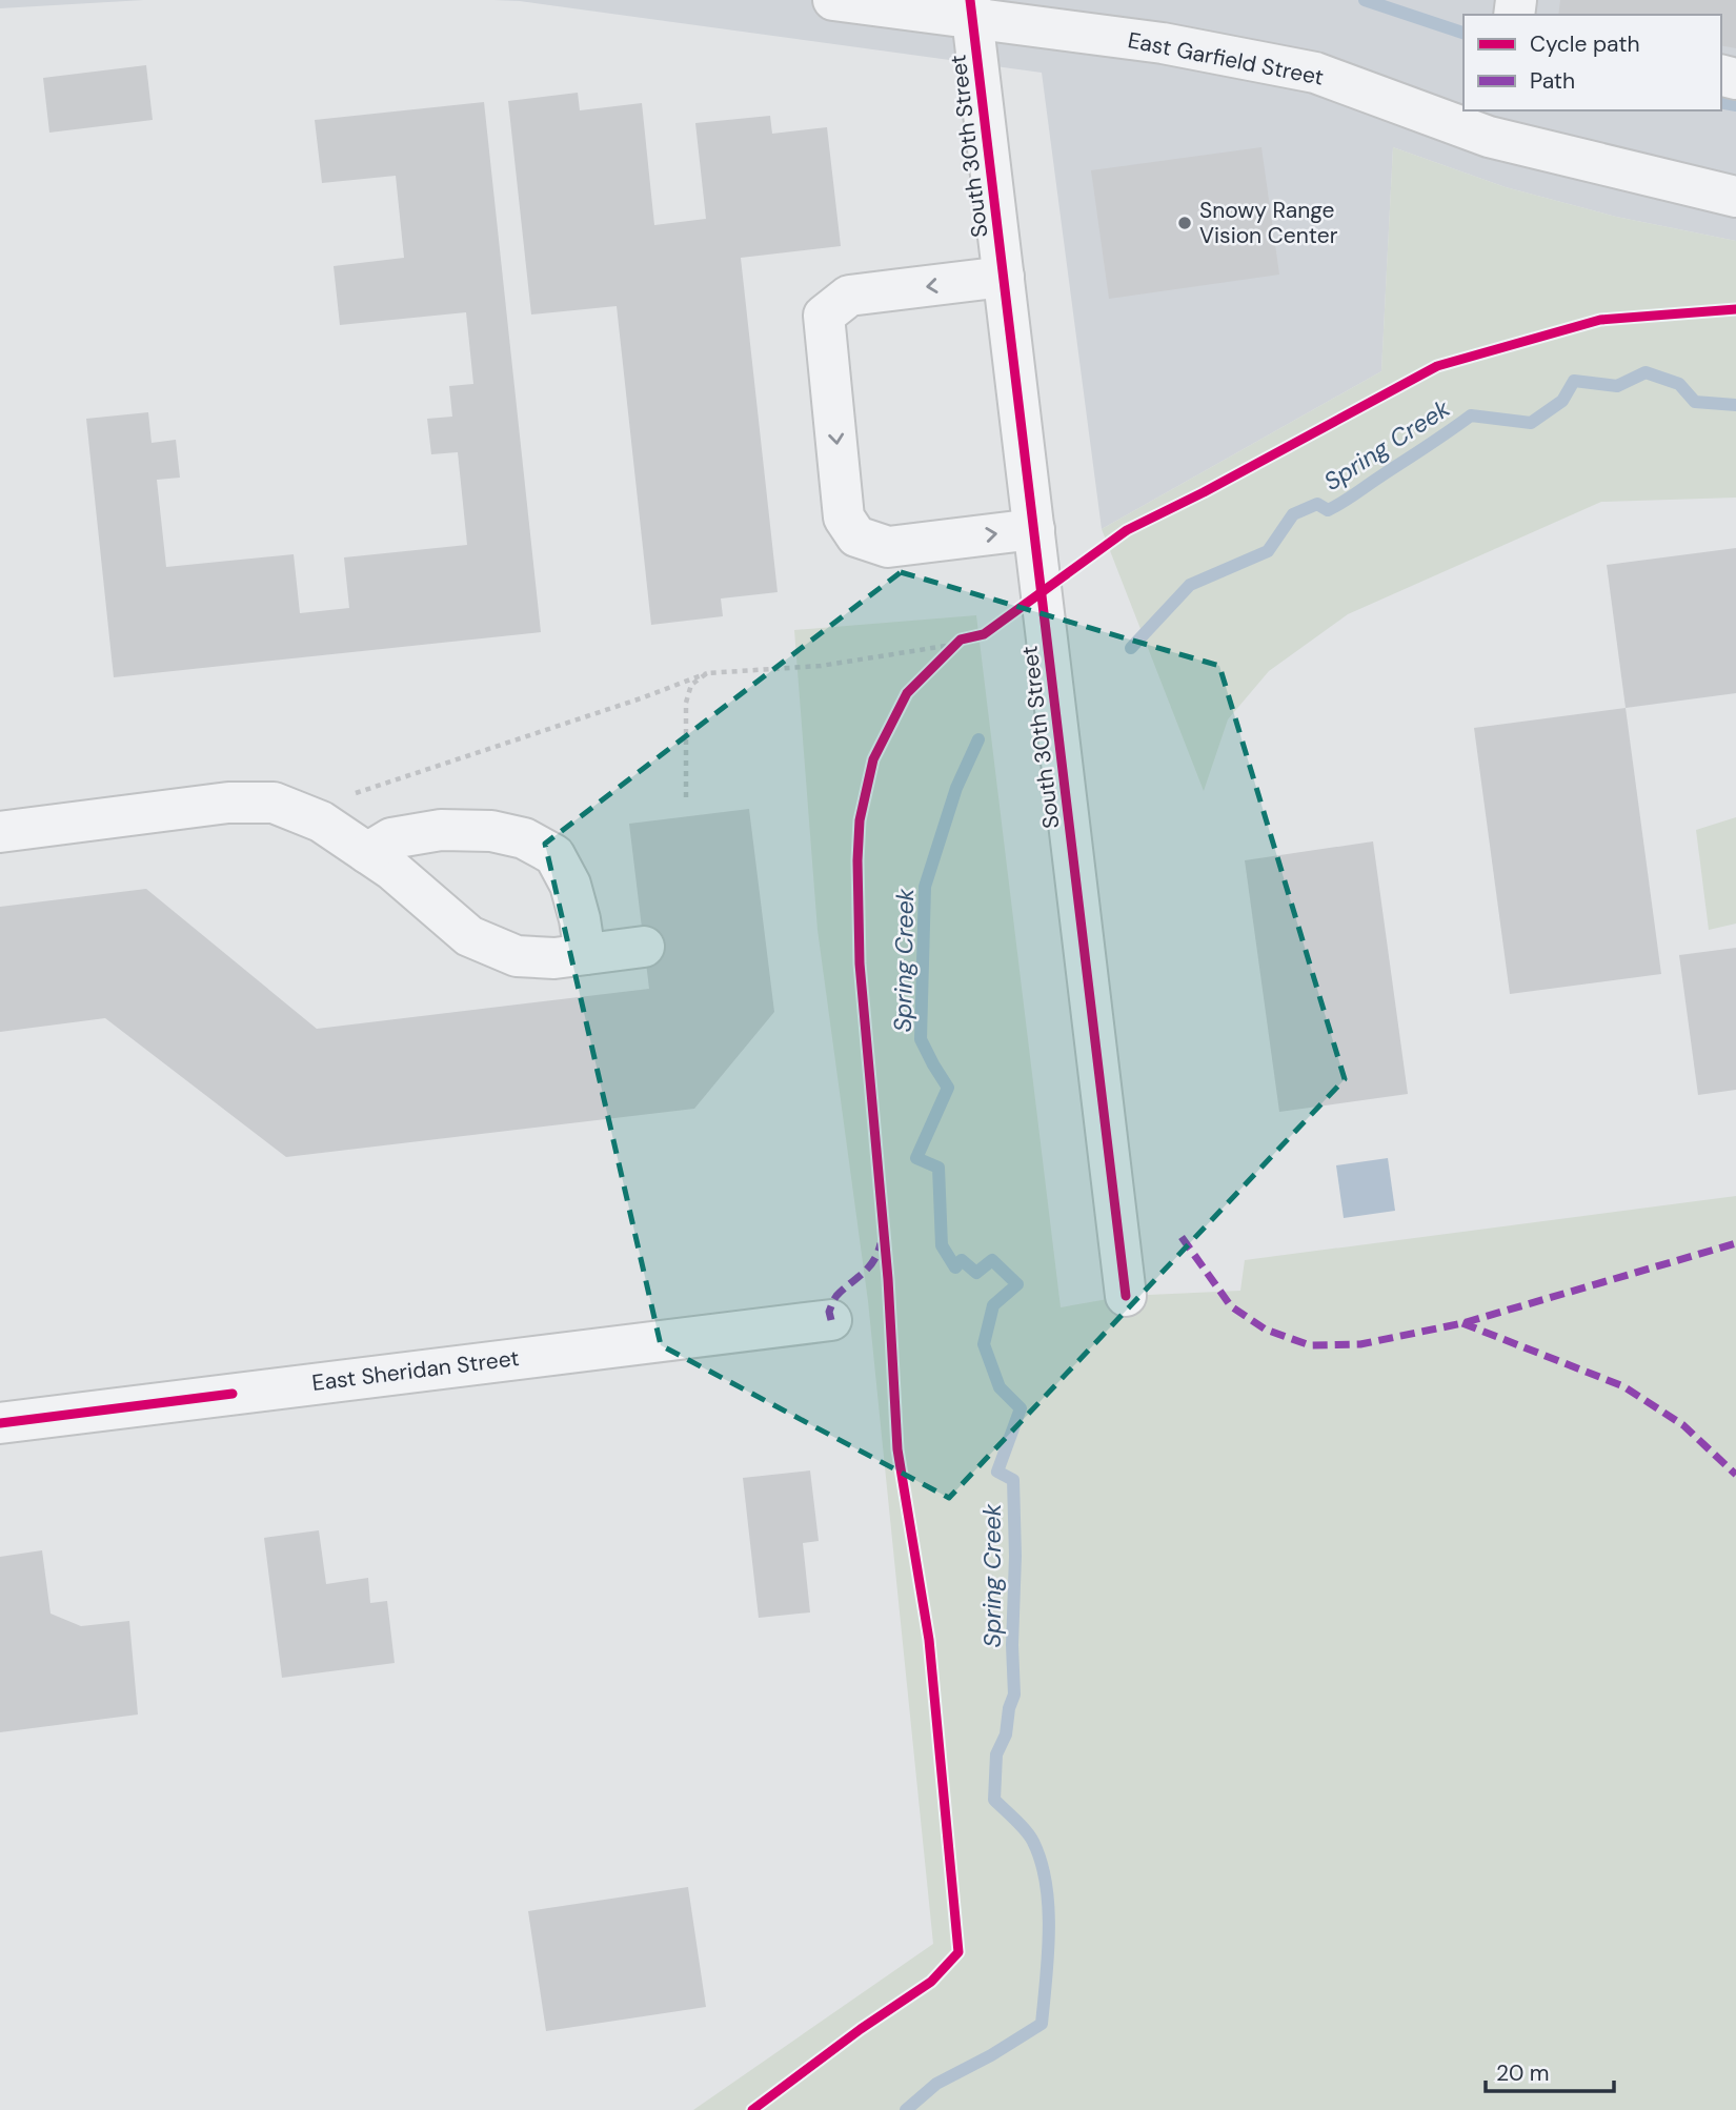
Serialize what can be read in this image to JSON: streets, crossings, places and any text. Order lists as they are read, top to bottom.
{
  "streets": {
    "street": ["East Garfield Street", "South 30th Street", "East Sheridan Street"]
  },
  "crossings": [
    ["East Garfield Street", "South 30th Street"]
  ],
  "water": ["Spring Creek"],
  "places": ["Snowy Range Vision Center"],
  "legend": ["Cycle path", "Path"],
  "scale_bar": "20 m"
}
